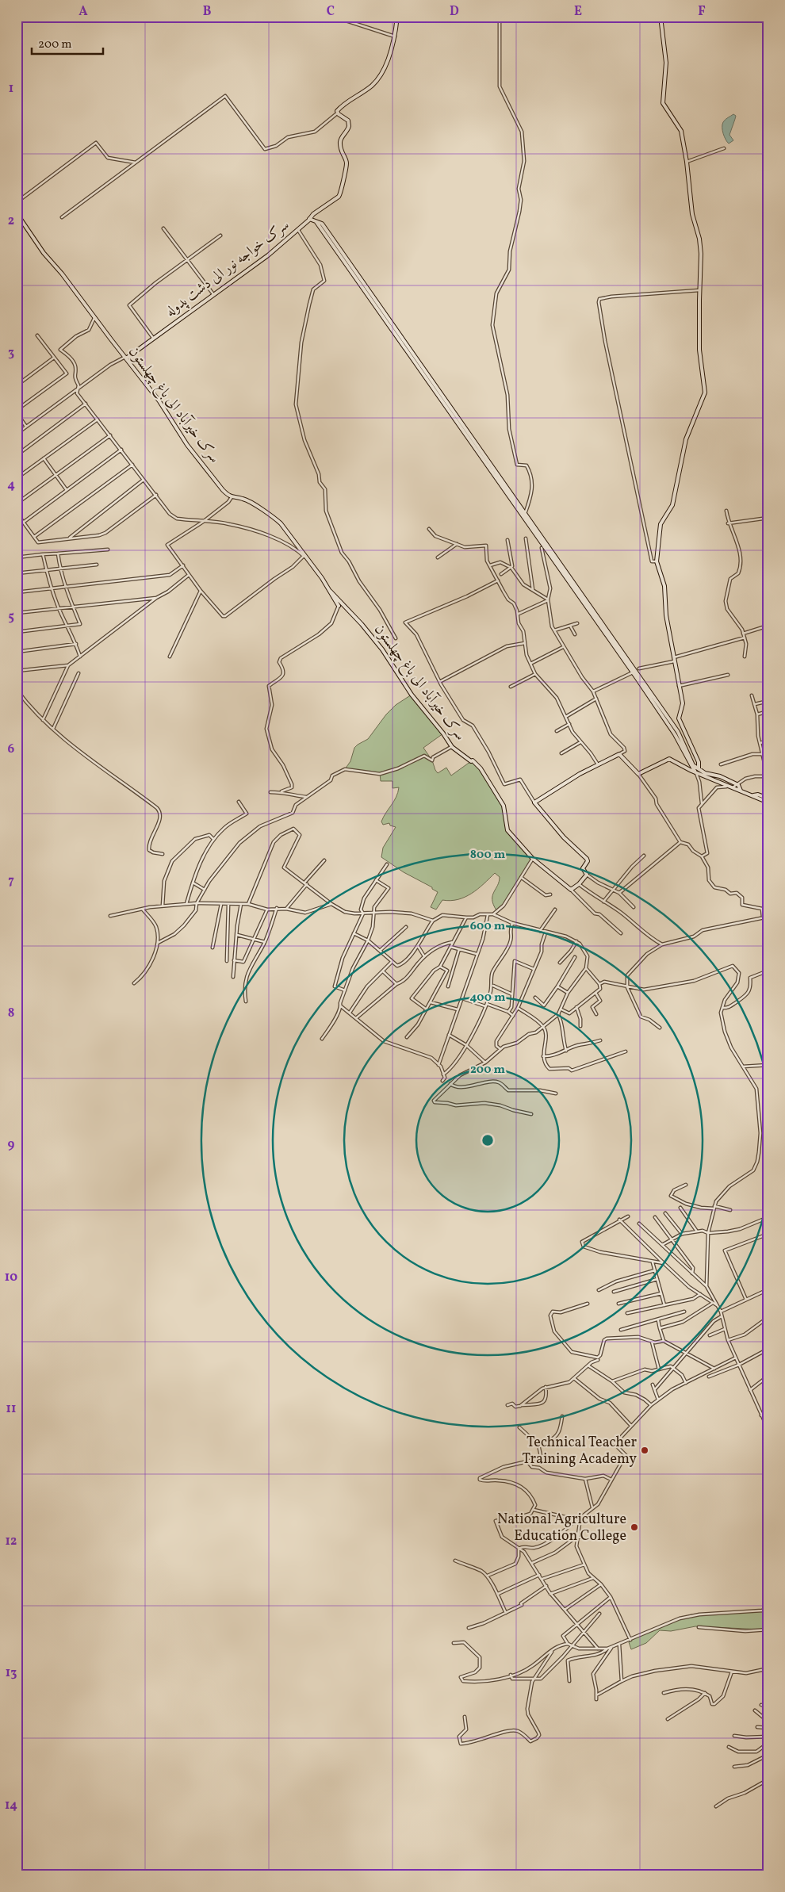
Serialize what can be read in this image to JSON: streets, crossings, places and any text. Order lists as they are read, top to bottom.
{
  "streets": {
    "street": ["سرک خواجه نور الی دشت پدوله", "سرک خیرآباد الی باغ چهلستون"]
  },
  "crossings": [
    ["سرک خواجه نور الی دشت پدوله", "سرک خیرآباد الی باغ چهلستون"]
  ],
  "places": ["Technical Teacher Training Academy", "National Agriculture Education College"],
  "scale_bar": "200 m",
  "grid": {
    "columns": [
      "A",
      "B",
      "C",
      "D",
      "E",
      "F"
    ],
    "rows": [
      "1",
      "2",
      "3",
      "4",
      "5",
      "6",
      "7",
      "8",
      "9",
      "10",
      "11",
      "12",
      "13",
      "14"
    ]
  },
  "rings": [
    "800 m",
    "600 m",
    "400 m",
    "200 m"
  ]
}
